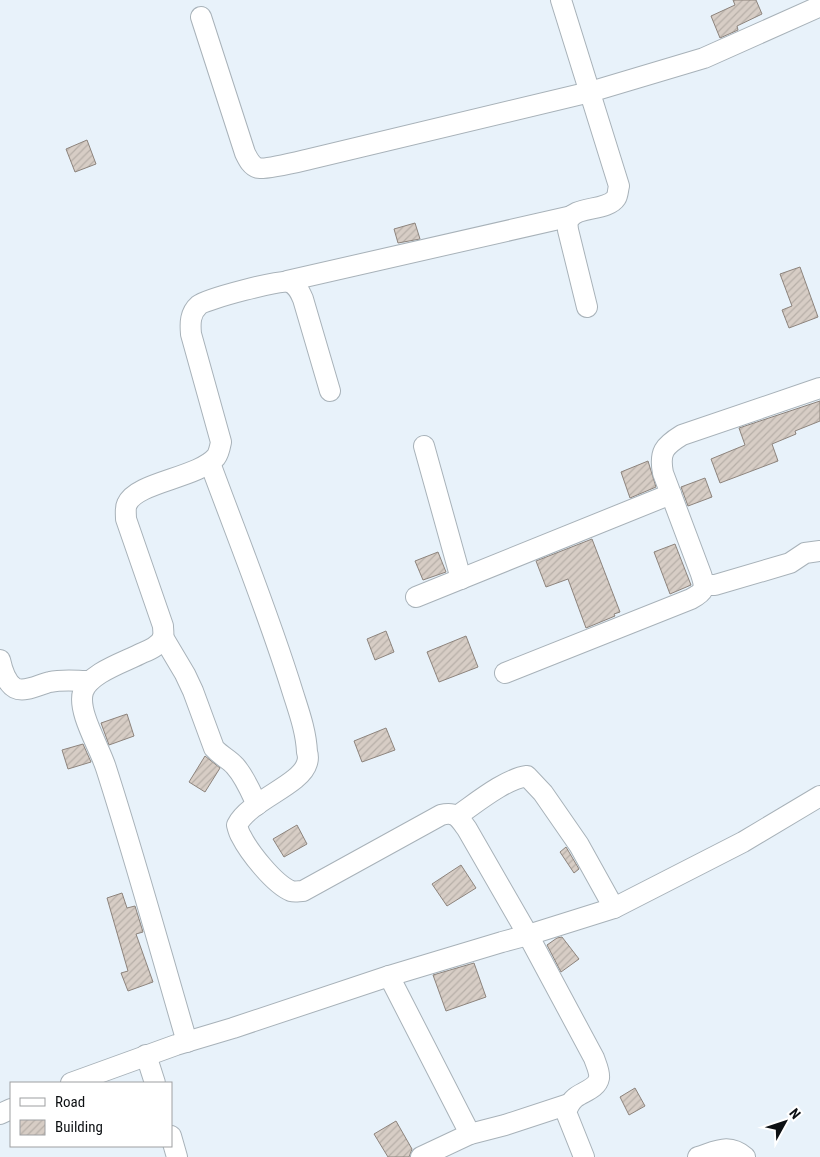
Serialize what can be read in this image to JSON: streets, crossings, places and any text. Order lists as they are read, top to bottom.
{
  "legend": ["Road", "Building"],
  "north": "top right"
}
